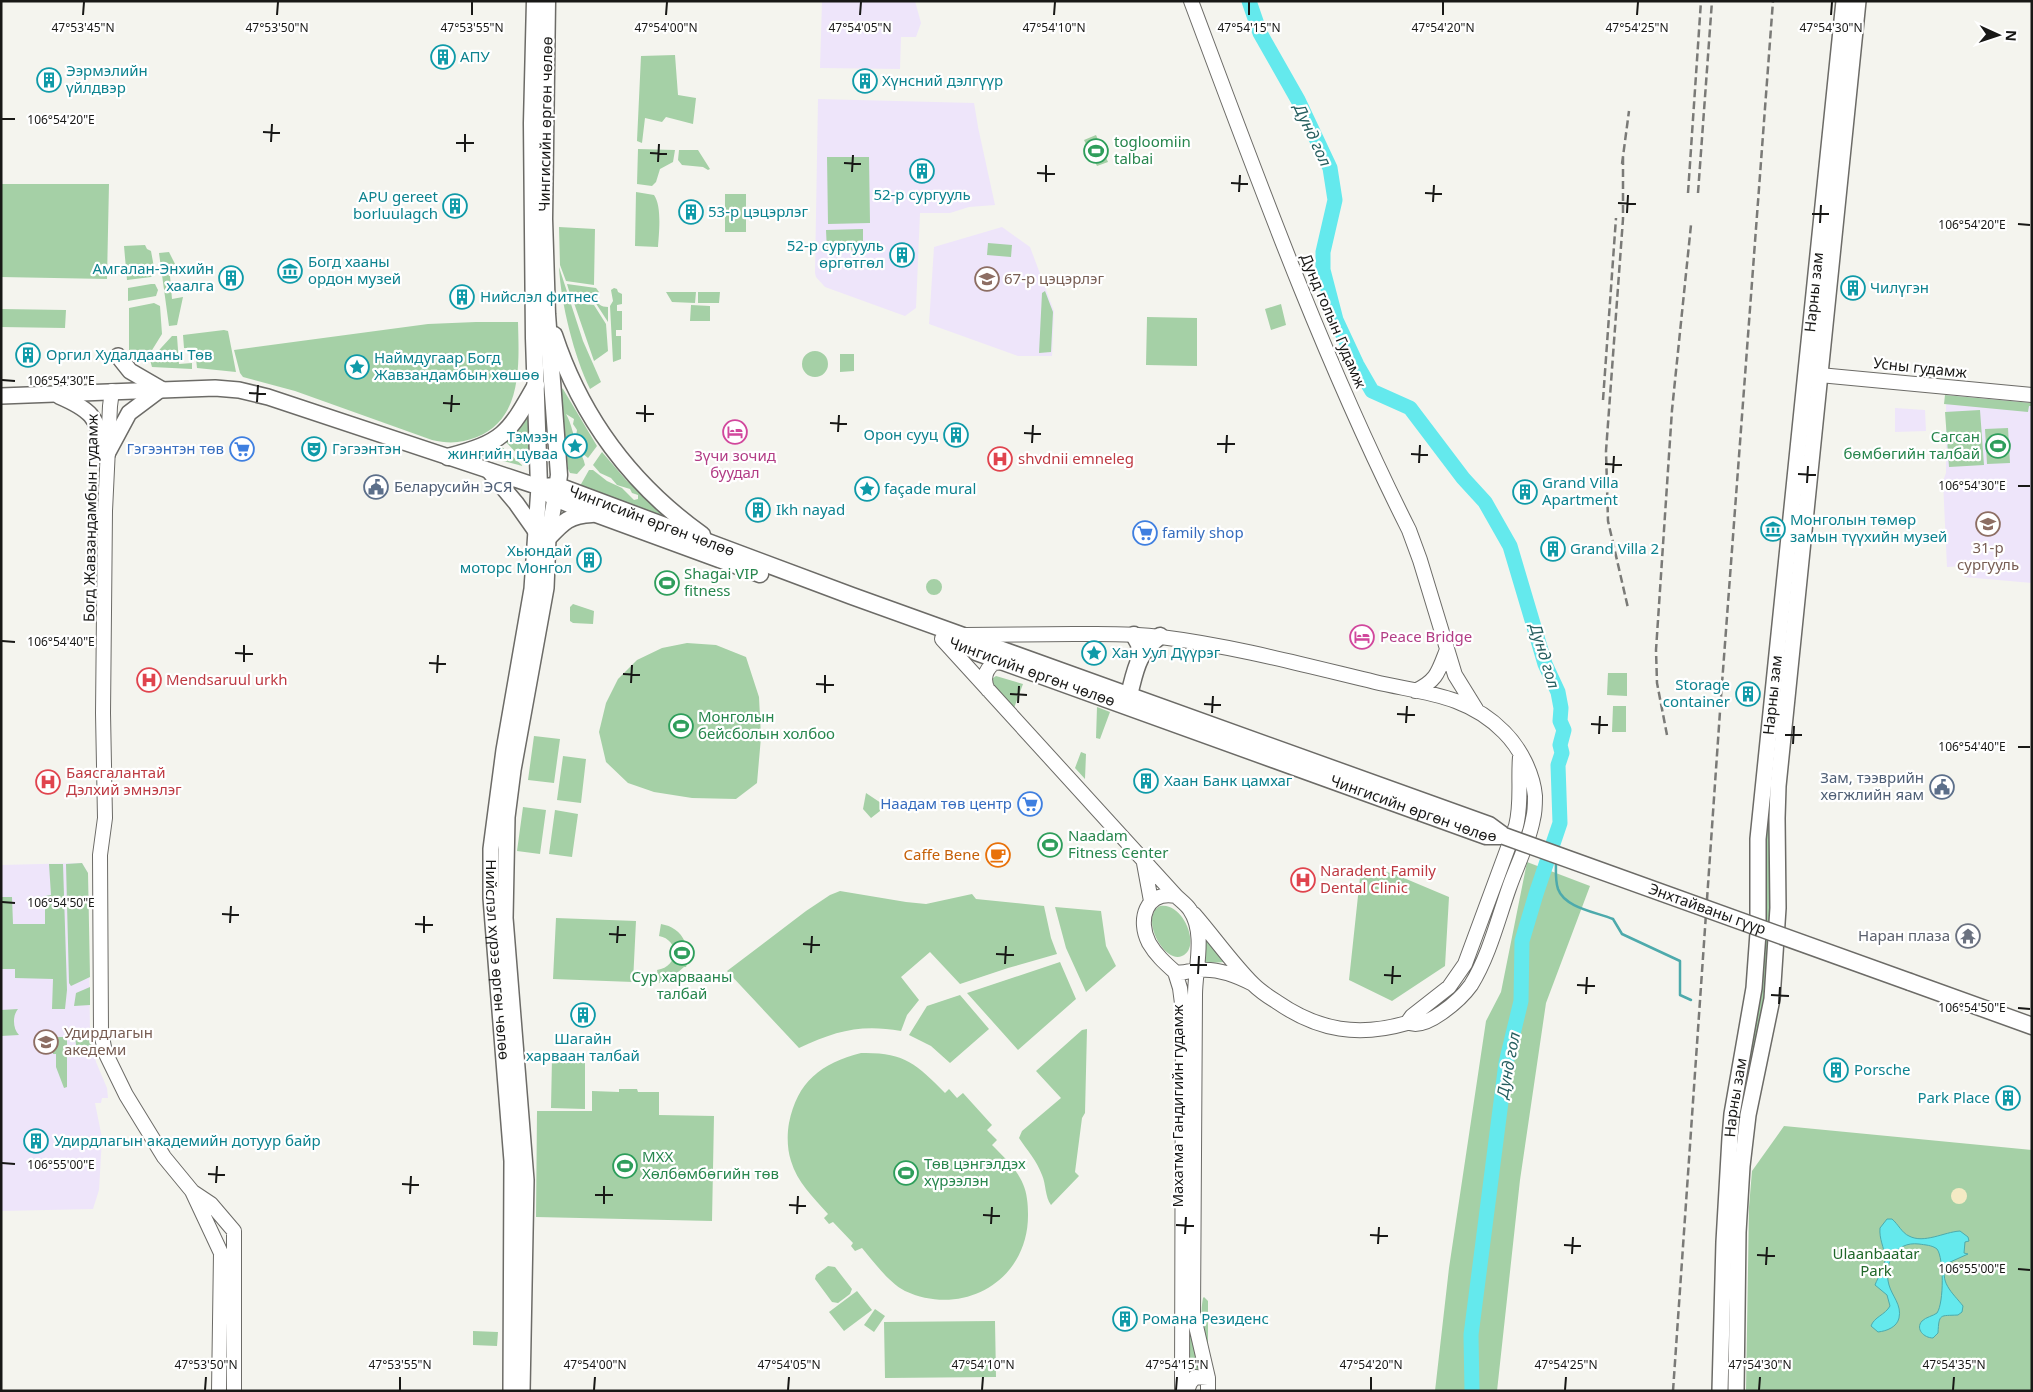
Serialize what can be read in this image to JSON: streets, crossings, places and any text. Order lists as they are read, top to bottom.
{
  "streets": {
    "highway": ["Чингисийн өргөн чөлөө", "Энхтайваны гүүр"],
    "main road": [
      "Нарны зам",
      "Дунд голын Гудамж",
      "Усны гудамж",
      "Богд Жавзандамбын гудамж",
      "Нийслэл хүрээ өргөн чөлөө",
      "Махатма Гандигийн гудамж"
    ]
  },
  "crossings": [
    ["Чингисийн өргөн чөлөө", "Энхтайваны гүүр"],
    ["Нарны зам", "Усны гудамж"]
  ],
  "water": ["Дунд гол"],
  "parks": ["Ulaanbaatar Park"],
  "places": {
    "building": [
      "АПУ",
      "Ээрмэлийн үйлдвэр",
      "Хүнсний дэлгүүр",
      "52-р сургууль",
      "APU gereet borluulagch",
      "53-р цэцэрлэг",
      "52-р сургууль өргөтгөл",
      "Амгалан-Энхийн хаалга",
      "Чилүгэн",
      "Нийслэл фитнес",
      "Оргил Худалдааны Төв",
      "Орон сууц",
      "Grand Villa Apartment",
      "Ikh nayad",
      "Grand Villa 2",
      "Хьюндай моторс Монгол",
      "Storage container",
      "Хаан Банк цамхаг",
      "Шагайн харваан талбай",
      "Porsche",
      "Park Place",
      "Удирдлагын академийн дотуур байр",
      "Романа Резиденс"
    ],
    "sports": [
      "togloomiin talbai",
      "Сагсан бөмбөгийн талбай",
      "Shagai VIP fitness",
      "Монголын бейсболын холбоо",
      "Naadam Fitness Center",
      "Сур харвааны талбай",
      "МХХ Хөлбөмбөгийн төв",
      "Төв цэнгэлдэх хүрээлэн"
    ],
    "museum": ["Богд хааны ордон музей", "Монголын төмөр замын түүхийн музей"],
    "school or university": ["67-р цэцэрлэг", "31-р сургууль", "Удирдлагын акедеми"],
    "place": [
      "Наймдугаар Богд Жавзандамбын хөшөө",
      "Тэмээн жингийн цуваа",
      "façade mural",
      "Хан Уул Дүүрэг"
    ],
    "hotel": ["Зүчи зочид буудал", "Peace Bridge"],
    "supermarket": ["Гэгээнтэн төв", "family shop", "Наадам төв центр"],
    "theatre": ["Гэгээнтэн"],
    "hospital": [
      "shvdnii emneleg",
      "Mendsaruul urkh",
      "Баясгалантай Дэлхий эмнэлэг",
      "Naradent Family Dental Clinic"
    ],
    "public building": ["Беларусийн ЭСЯ", "Зам, тээврийн хөгжлийн яам"],
    "cafe": ["Caffe Bene"],
    "temple": ["Наран плаза"]
  },
  "north": "right",
  "coordinates": [
    "47°53'45\"N",
    "47°53'50\"N",
    "47°53'55\"N",
    "47°54'00\"N",
    "47°54'05\"N",
    "47°54'10\"N",
    "47°54'15\"N",
    "47°54'20\"N",
    "47°54'25\"N",
    "47°54'30\"N",
    "106°54'20\"E",
    "106°54'30\"E",
    "106°54'40\"E",
    "106°54'50\"E",
    "106°55'00\"E",
    "47°54'35\"N"
  ]
}
